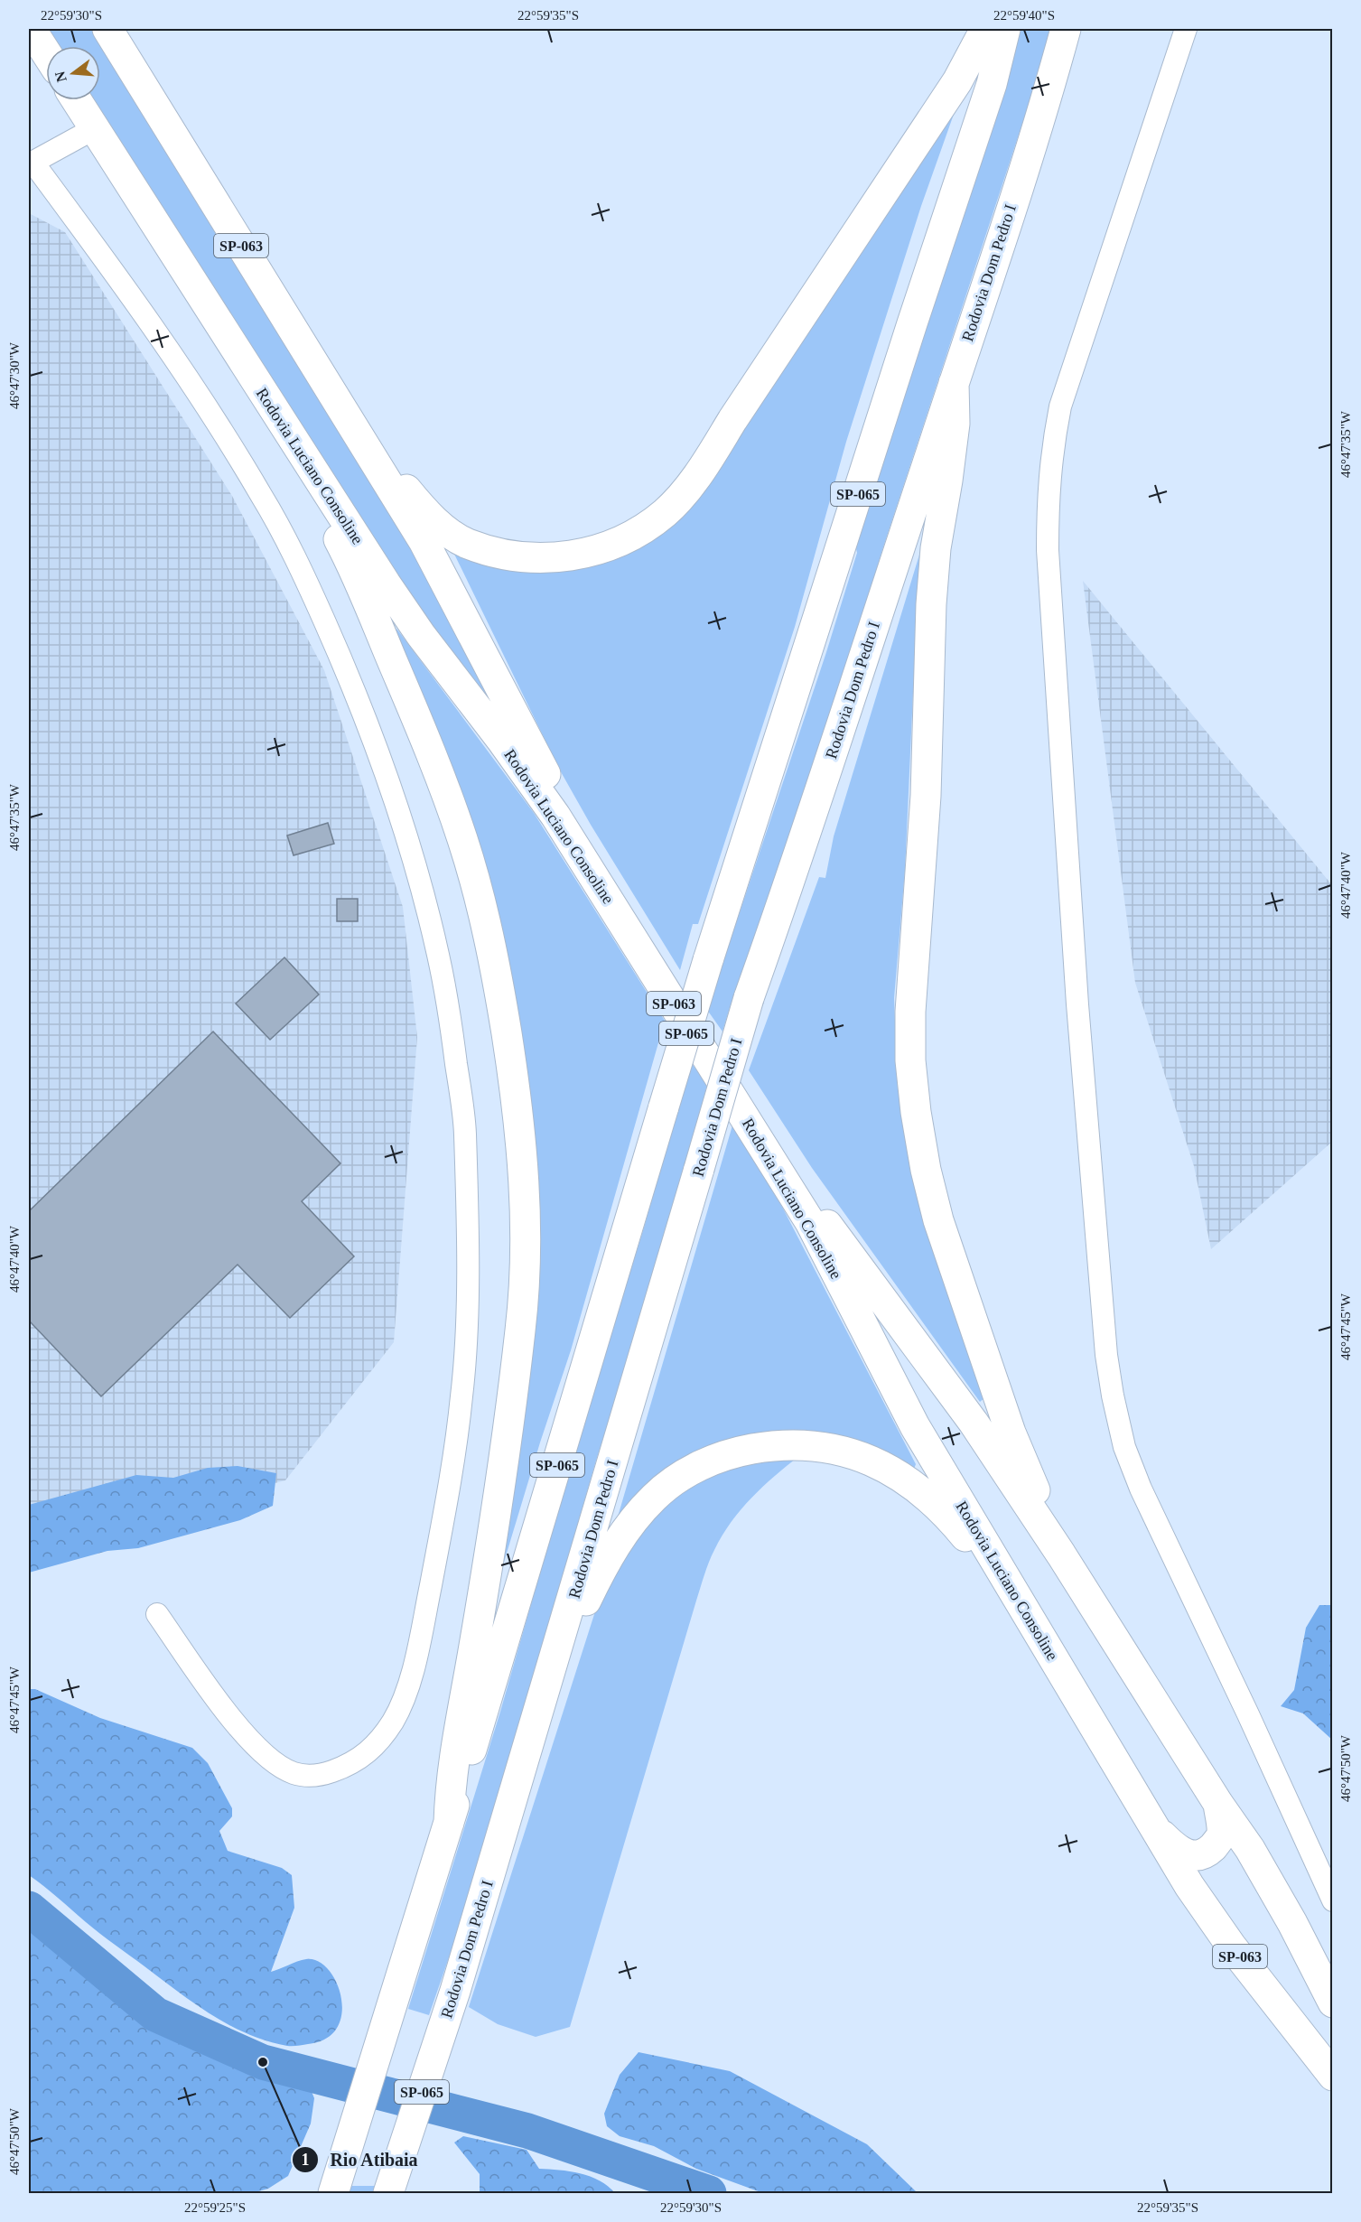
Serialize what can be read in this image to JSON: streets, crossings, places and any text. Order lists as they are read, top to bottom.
{
  "streets": {
    "highway": [
      "SP-063",
      "Rodovia Dom Pedro I",
      "Rodovia Luciano Consoline",
      "SP-065"
    ]
  },
  "places": ["Rio Atibaia"],
  "north": "left",
  "coordinates": [
    "22°59'30\"S",
    "22°59'35\"S",
    "22°59'40\"S",
    "46°47'30\"W",
    "46°47'35\"W",
    "46°47'40\"W",
    "46°47'45\"W",
    "46°47'50\"W",
    "22°59'25\"S"
  ]
}
